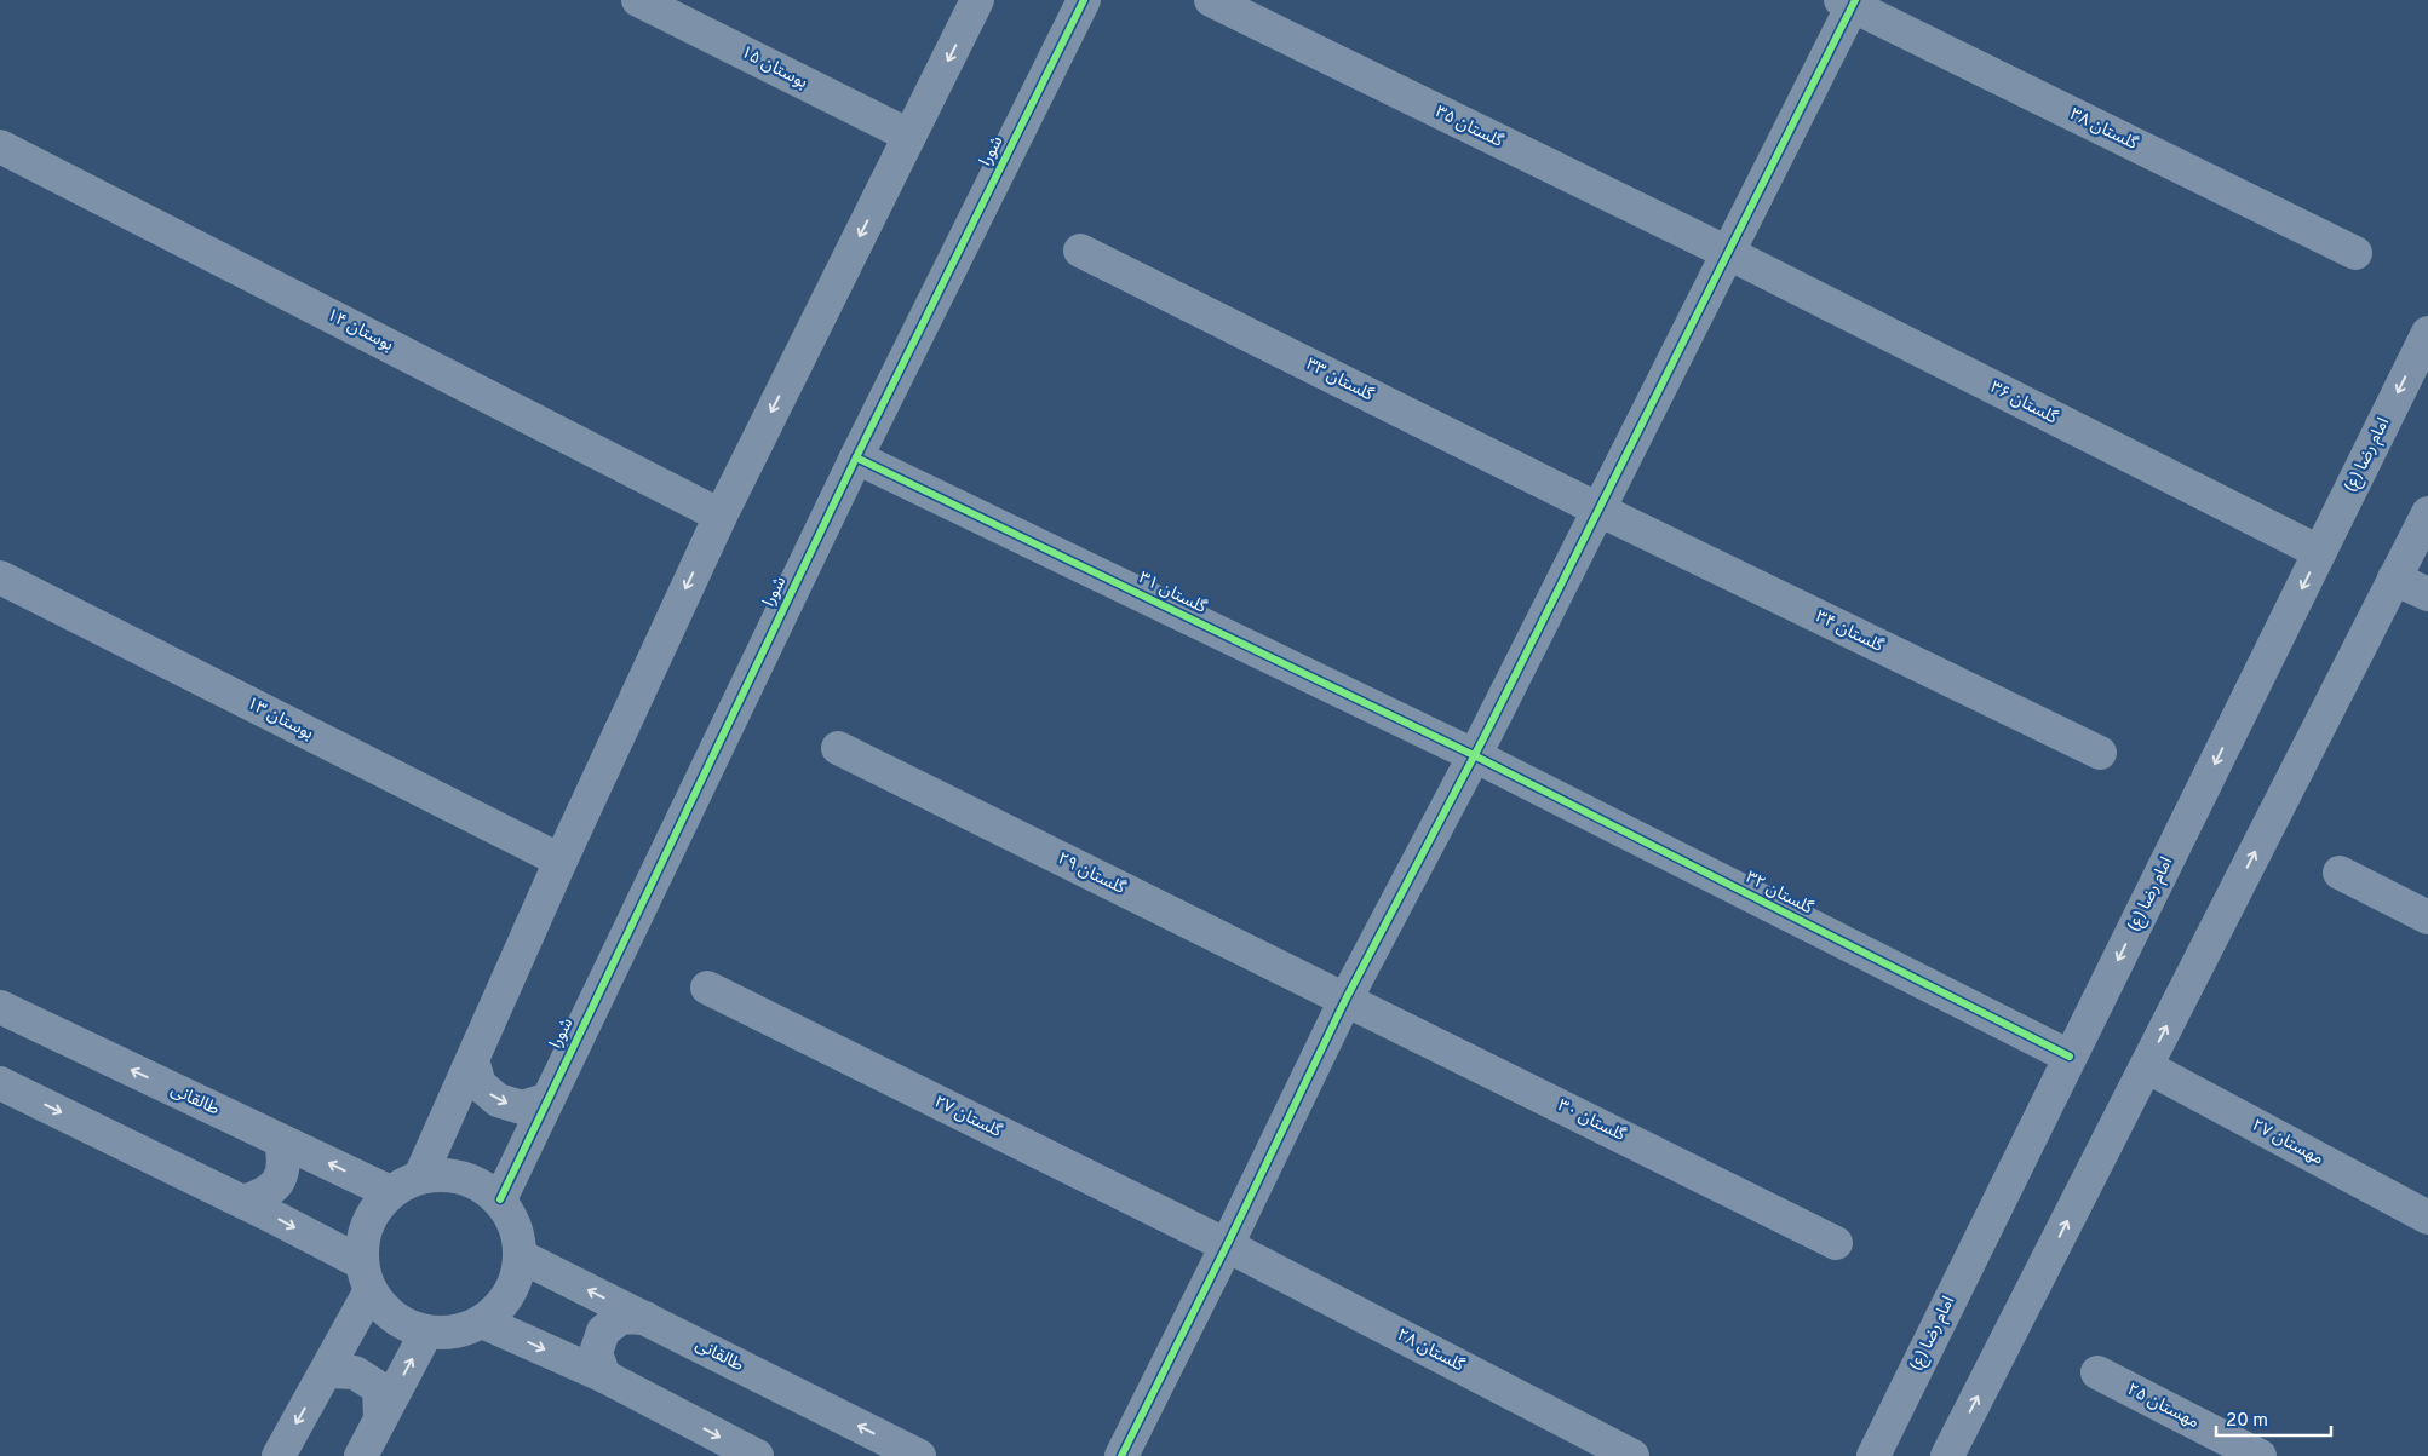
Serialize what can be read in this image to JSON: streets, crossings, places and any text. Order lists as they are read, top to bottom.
{
  "streets": {
    "street": [
      "بوستان ۱۵",
      "گلستان ۳۵",
      "گلستان ۳۸",
      "شورا",
      "بوستان ۱۴",
      "گلستان ۳۳",
      "گلستان ۳۶",
      "امام رضا (ع)",
      "گلستان ۳۱",
      "گلستان ۳۴",
      "بوستان ۱۳",
      "گلستان ۲۹",
      "گلستان ۳۲",
      "طالقانی",
      "گلستان ۲۷",
      "گلستان ۳۰",
      "مهستان ۲۷",
      "گلستان ۲۸",
      "مهستان ۲۵"
    ]
  },
  "crossings": [
    ["گلستان ۳۵", "گلستان ۳۶"],
    ["شورا", "گلستان ۳۱"],
    ["شورا", "طالقانی"],
    ["گلستان ۳۳", "گلستان ۳۴"],
    ["گلستان ۳۶", "امام رضا (ع)"],
    ["امام رضا (ع)", "گلستان ۳۲"],
    ["گلستان ۳۱", "گلستان ۳۲"],
    ["گلستان ۲۹", "گلستان ۳۰"],
    ["گلستان ۲۷", "گلستان ۲۸"]
  ],
  "scale_bar": "20 m"
}
